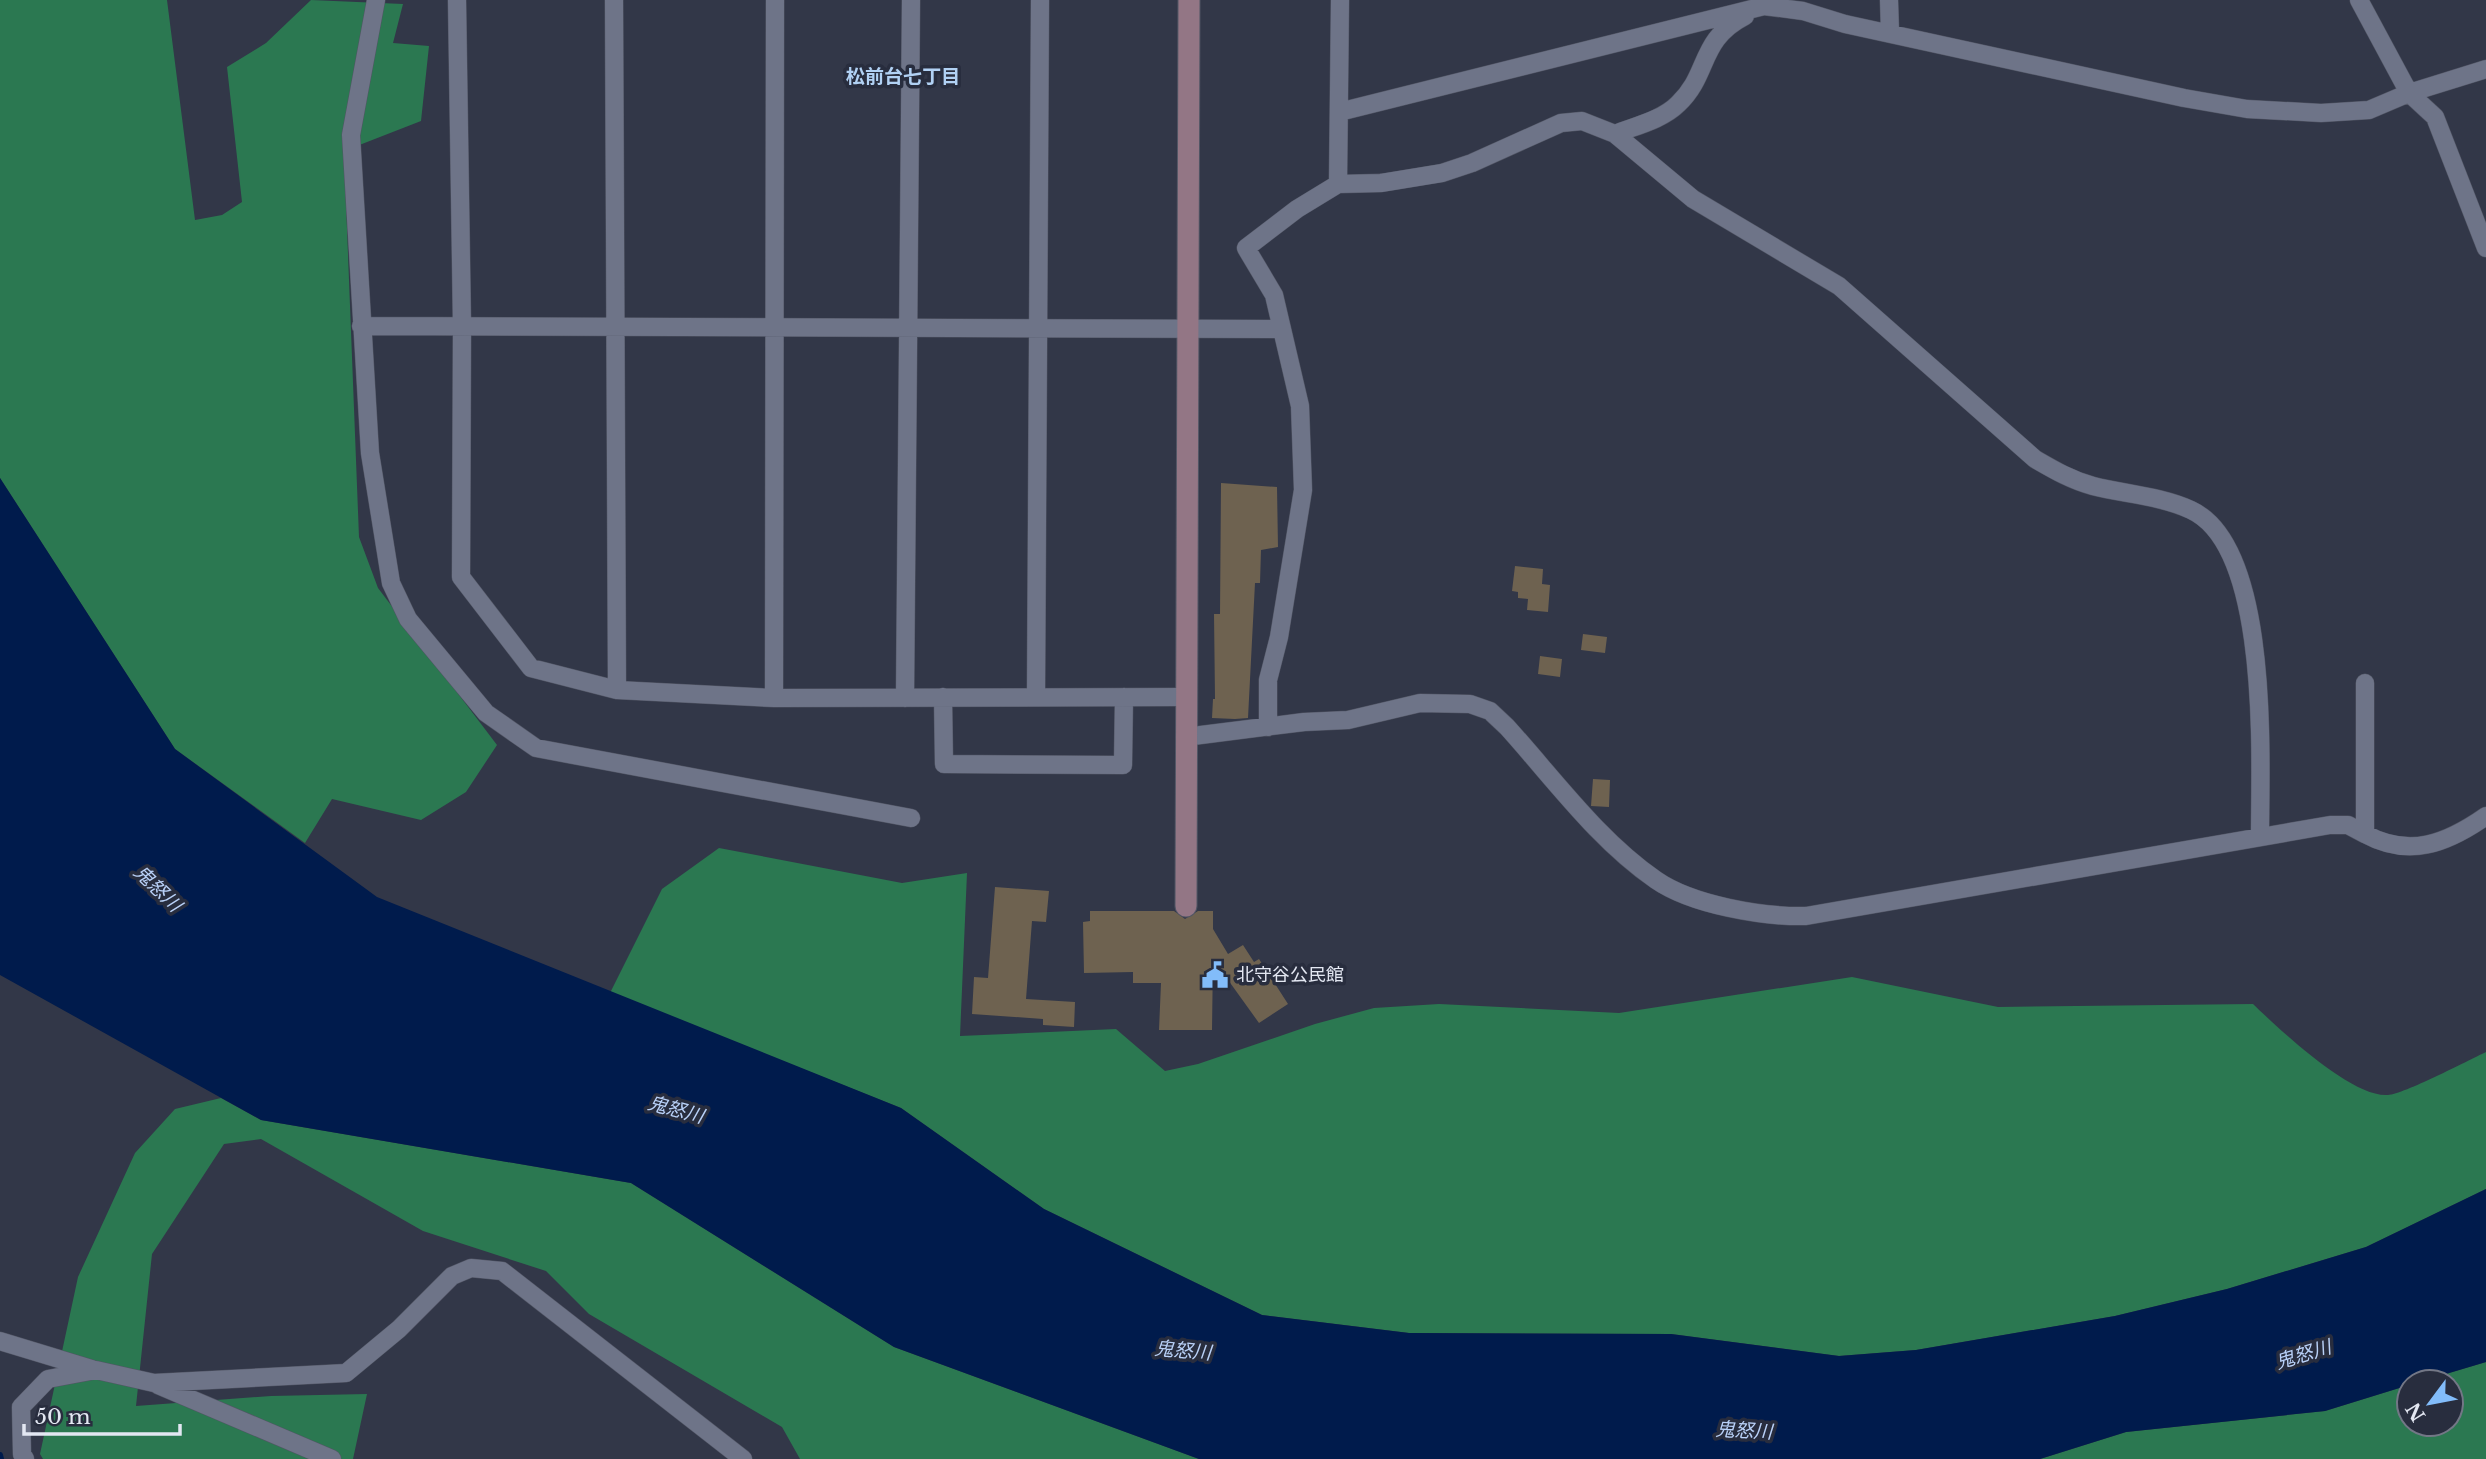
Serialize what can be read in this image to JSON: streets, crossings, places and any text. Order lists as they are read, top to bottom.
{
  "districts": ["松前台七丁目"],
  "water": ["鬼怒川"],
  "places": {
    "public building": ["北守谷公民館"]
  },
  "scale_bar": "50 m",
  "north": "bottom left"
}
